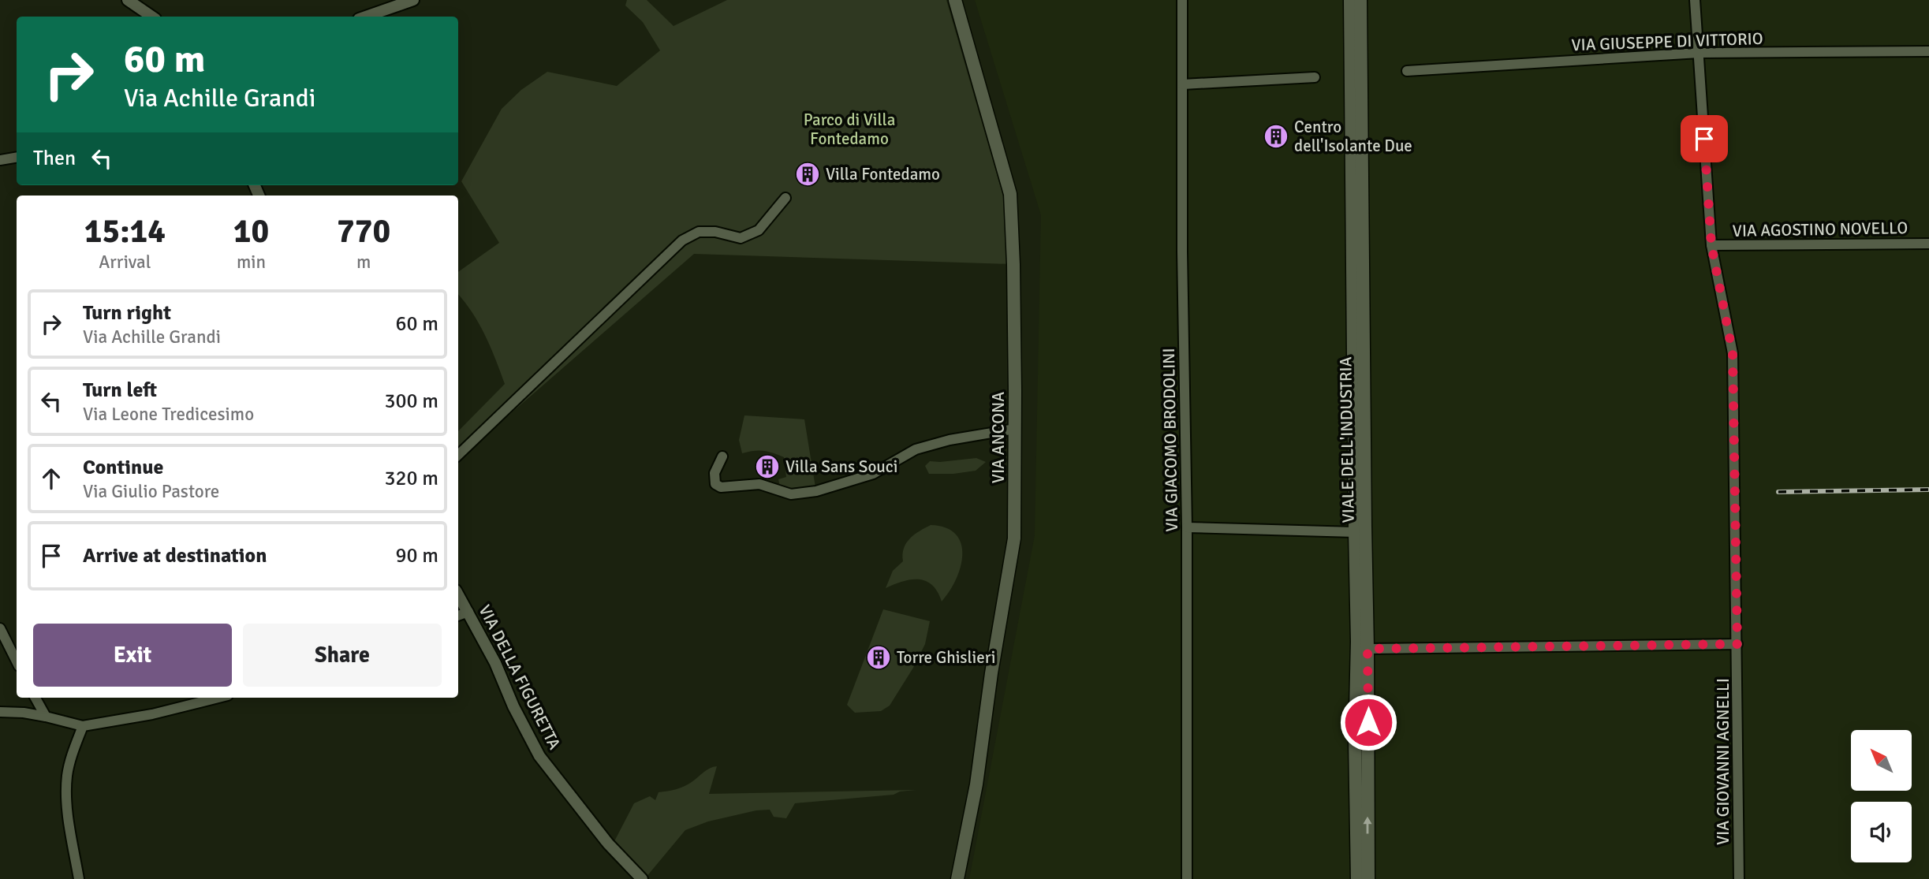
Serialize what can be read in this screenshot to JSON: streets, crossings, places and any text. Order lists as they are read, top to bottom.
{
  "streets": {
    "main road": ["VIA ANCONA", "VIALE DELL'INDUSTRIA"],
    "street": [
      "VIA GIUSEPPE DI VITTORIO",
      "VIA AGOSTINO NOVELLO",
      "VIA GIACOMO BRODOLINI",
      "VIA DELLA FIGURETTA",
      "VIA GIOVANNI AGNELLI"
    ]
  },
  "crossings": [
    ["VIA GIUSEPPE DI VITTORIO", "VIA GIOVANNI AGNELLI"],
    ["VIA AGOSTINO NOVELLO", "VIA GIOVANNI AGNELLI"],
    ["VIA GIACOMO BRODOLINI", "VIALE DELL'INDUSTRIA"]
  ],
  "parks": ["Parco di Villa Fontedamo"],
  "places": {
    "building": [
      "Centro dell'Isolante Due",
      "Villa Fontedamo",
      "Villa Sans Souci",
      "Torre Ghislieri"
    ]
  },
  "north": "top left",
  "page": {
    "turn": ["60 m", "Via Achille Grandi"],
    "then": "Then",
    "eta": [
      "15:14",
      "Arrival",
      "10",
      "min",
      "770",
      "m"
    ],
    "list": [
      {
        "name": "Turn right",
        "note": "Via Achille Grandi",
        "value": "60 m"
      },
      {
        "name": "Turn left",
        "note": "Via Leone Tredicesimo",
        "value": "300 m"
      },
      {
        "name": "Continue",
        "note": "Via Giulio Pastore",
        "value": "320 m"
      },
      {
        "name": "Arrive at destination",
        "value": "90 m"
      }
    ],
    "buttons": ["Exit", "Share"]
  }
}
